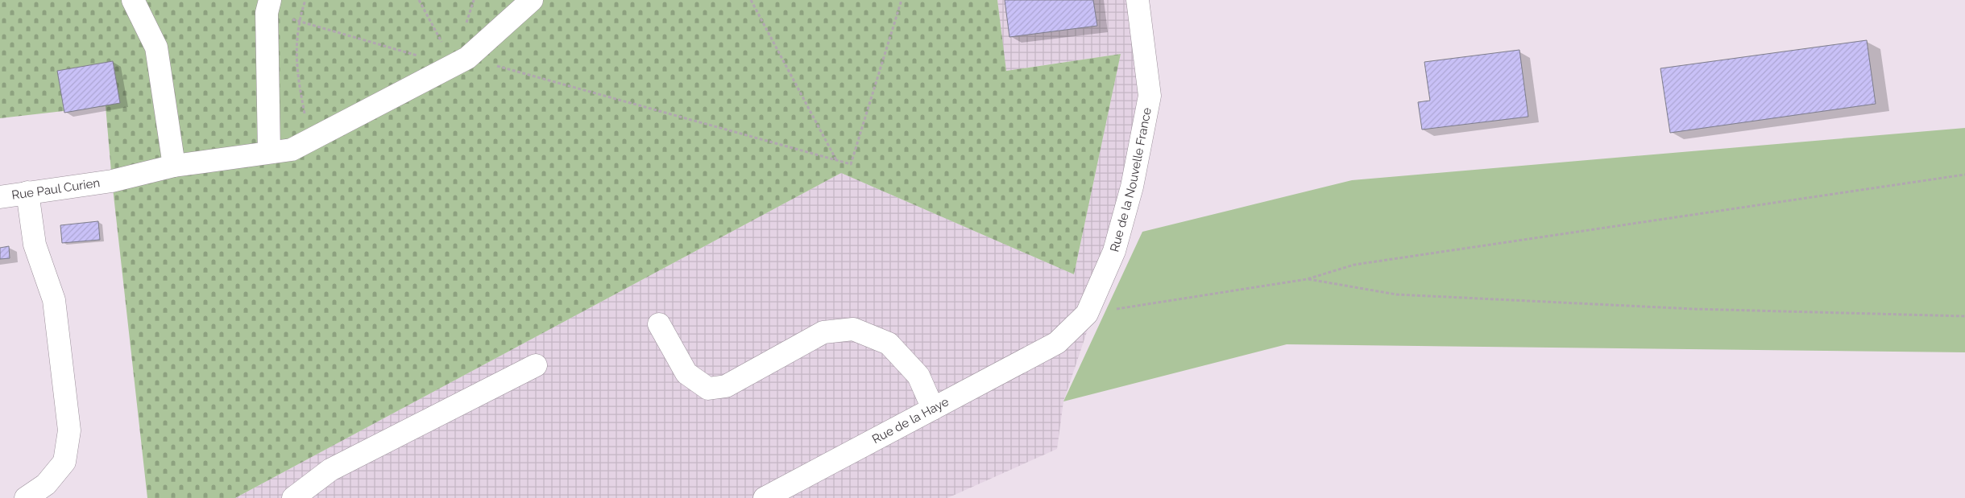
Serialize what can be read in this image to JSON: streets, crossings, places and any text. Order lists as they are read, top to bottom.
{
  "streets": {
    "street": ["Rue de la Nouvelle France", "Rue Paul Curien", "Rue de la Haye"]
  },
  "crossings": [
    ["Rue de la Nouvelle France", "Rue de la Haye"]
  ]
}
